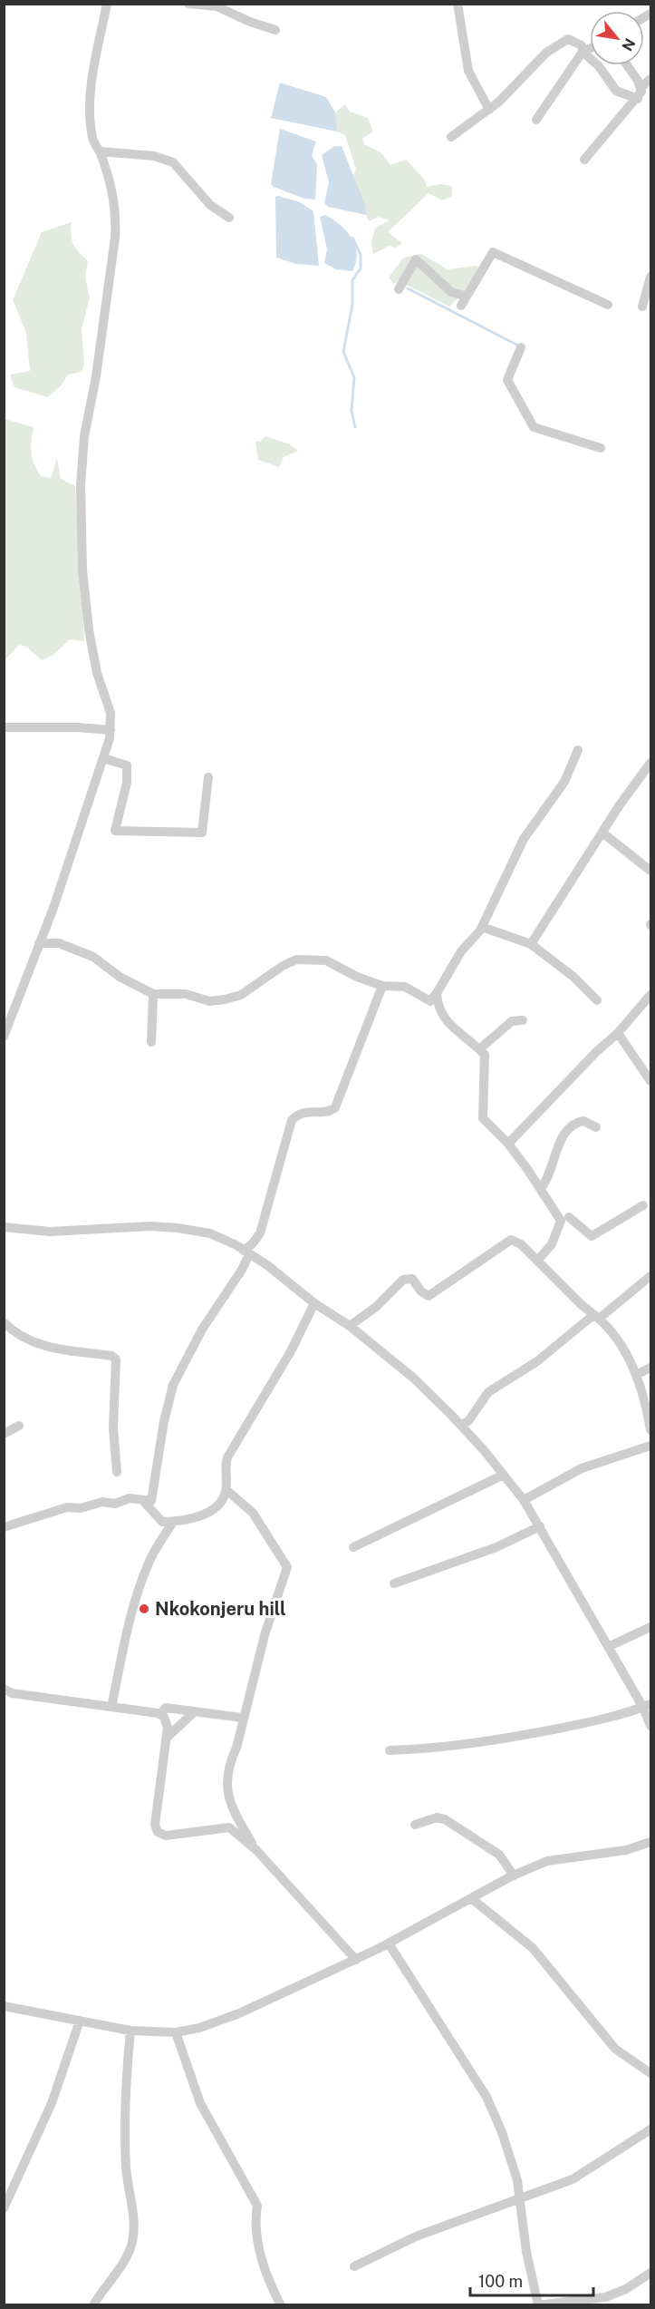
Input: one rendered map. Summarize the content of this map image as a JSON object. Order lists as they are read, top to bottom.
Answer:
{
  "places": ["Nkokonjeru hill"],
  "scale_bar": "100 m",
  "north": "bottom right"
}
